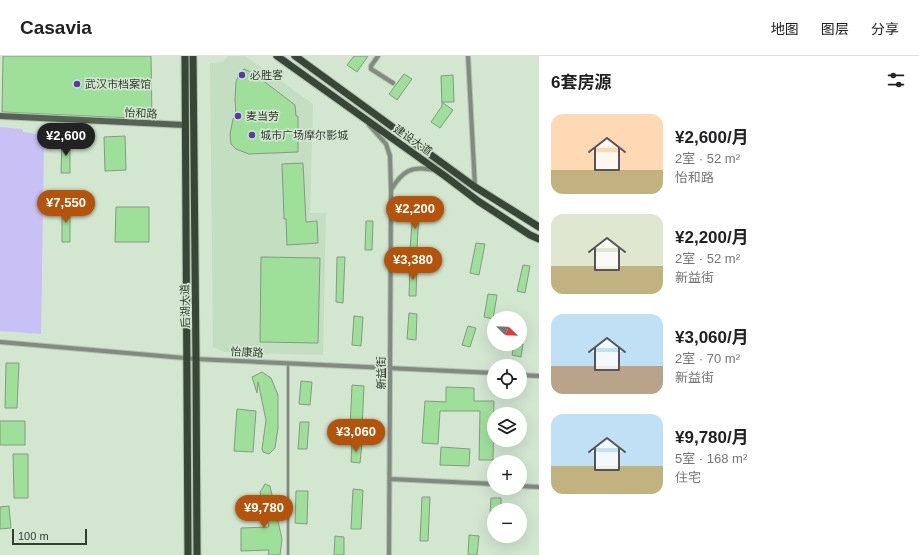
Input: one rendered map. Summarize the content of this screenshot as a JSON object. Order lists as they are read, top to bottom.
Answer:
{
  "streets": {
    "main road": ["建设大道", "后湖大道"],
    "street": ["怡和路", "怡康路", "新益街"]
  },
  "crossings": [
    ["怡和路", "后湖大道"],
    ["建设大道", "新益街"],
    ["后湖大道", "怡康路"],
    ["怡康路", "新益街"]
  ],
  "places": [
    "必胜客",
    "武汉市档案馆",
    "麦当劳",
    "城市广场摩尔影城"
  ],
  "scale_bar": "100 m",
  "north": "bottom right",
  "page": {
    "header": "Casavia",
    "nav": ["地图", "图层", "分享"],
    "heading": "6套房源",
    "list": [
      {
        "name": "¥2,600/月",
        "note": "2室 · 52 m² · 怡和路"
      },
      {
        "name": "¥2,200/月",
        "note": "2室 · 52 m² · 新益街"
      },
      {
        "name": "¥3,060/月",
        "note": "2室 · 70 m² · 新益街"
      },
      {
        "name": "¥9,780/月",
        "note": "5室 · 168 m² · 住宅"
      }
    ],
    "price": [
      "¥2,600",
      "¥7,550",
      "¥2,200",
      "¥3,380",
      "¥3,060",
      "¥9,780"
    ],
    "map_buttons": ["+", "−"],
    "scale": "100 m"
  }
}
